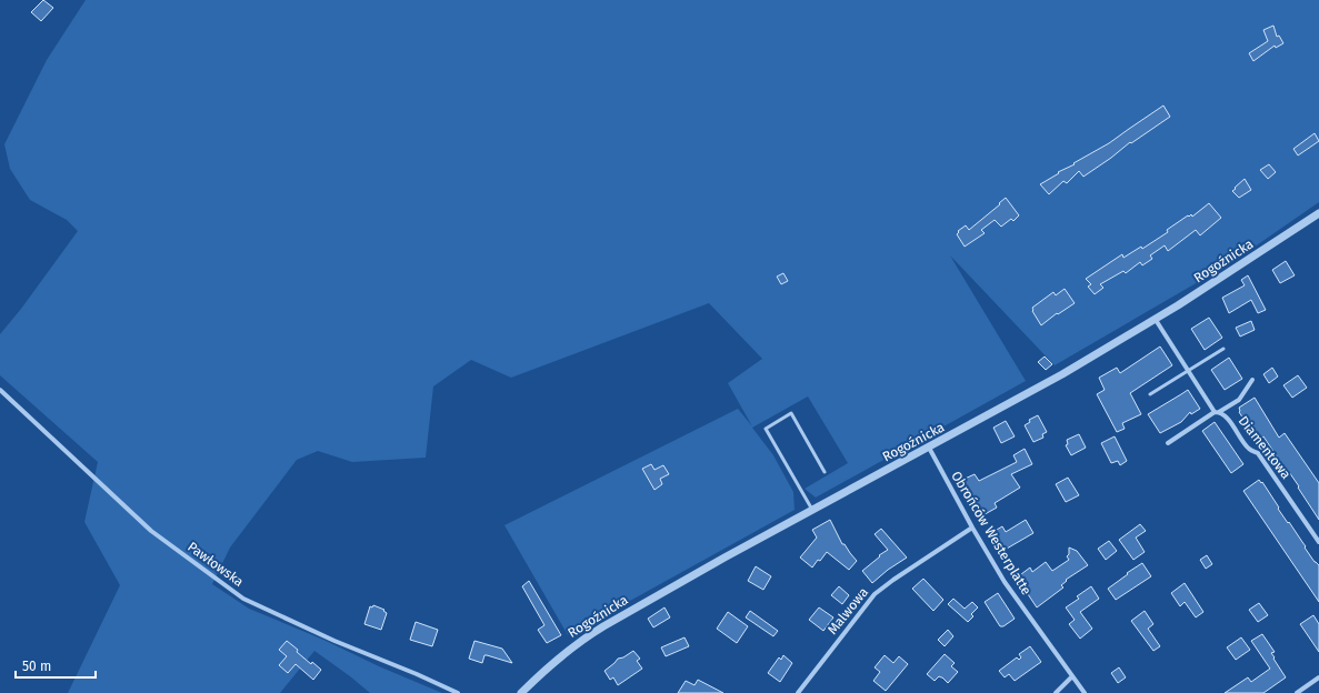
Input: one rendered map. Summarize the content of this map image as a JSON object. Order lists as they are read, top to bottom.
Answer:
{
  "streets": {
    "street": [
      "Rogoźnicka",
      "Diamentowa",
      "Obrońców Westerplatte",
      "Pawłowska",
      "Malwowa"
    ]
  },
  "crossings": [
    ["Rogoźnicka", "Diamentowa"],
    ["Rogoźnicka", "Obrońców Westerplatte"],
    ["Obrońców Westerplatte", "Malwowa"]
  ],
  "scale_bar": "50 m"
}
